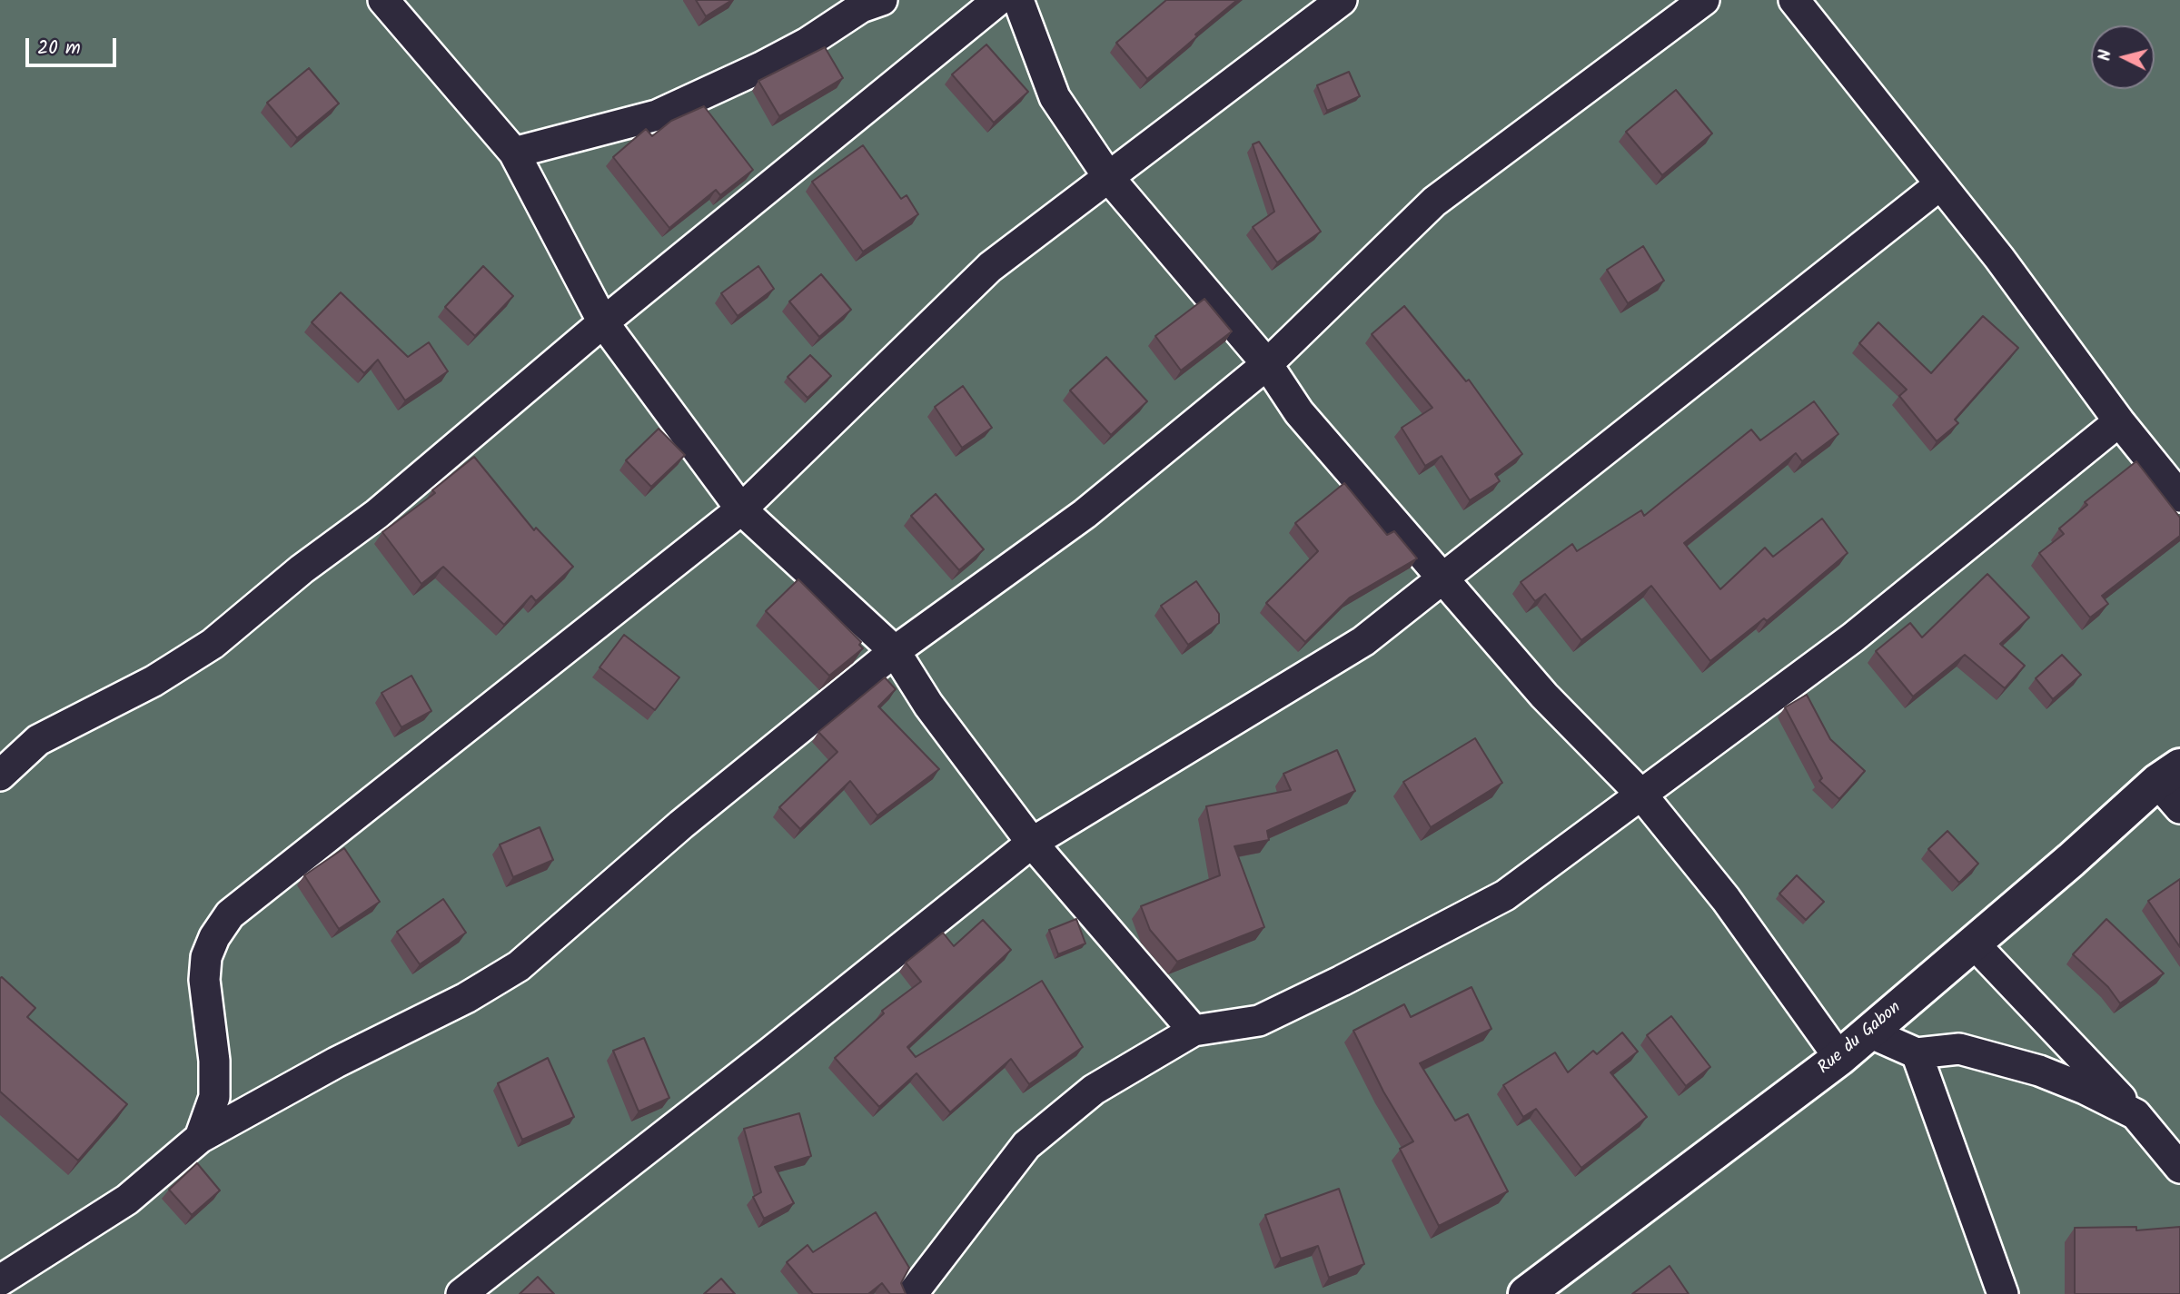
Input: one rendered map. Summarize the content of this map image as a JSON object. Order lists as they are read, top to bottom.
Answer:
{
  "streets": {
    "highway": ["Rue du Gabon"]
  },
  "scale_bar": "20 m",
  "north": "left"
}
